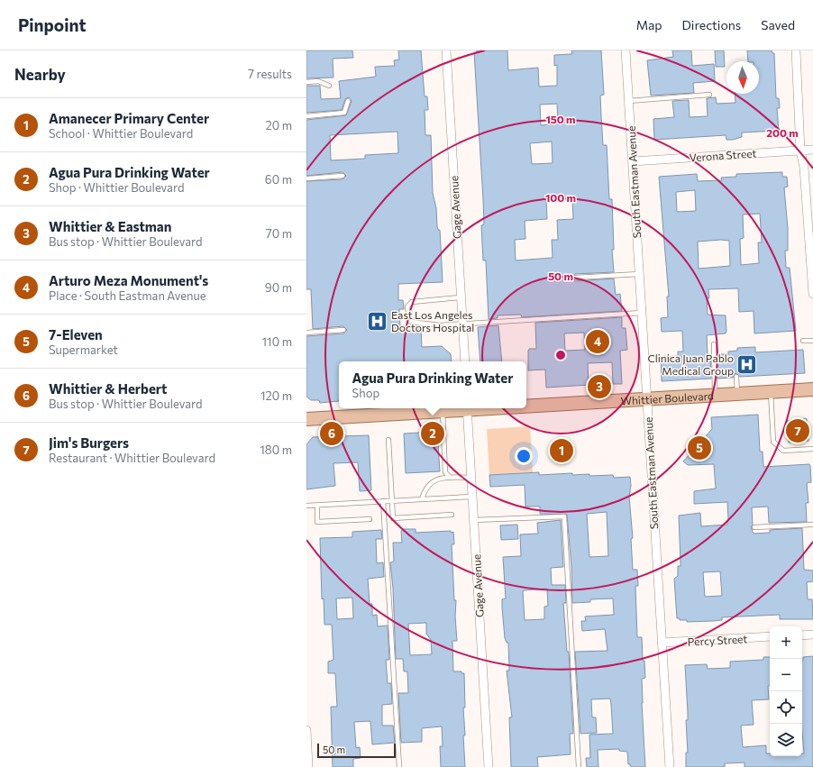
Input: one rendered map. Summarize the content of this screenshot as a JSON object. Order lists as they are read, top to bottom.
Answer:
{
  "streets": {
    "main road": ["Whittier Boulevard"],
    "street": [
      "Verona Street",
      "South Eastman Avenue",
      "Gage Avenue",
      "Percy Street"
    ]
  },
  "crossings": [
    ["Verona Street", "South Eastman Avenue"],
    ["South Eastman Avenue", "Whittier Boulevard"],
    ["South Eastman Avenue", "Percy Street"]
  ],
  "places": {
    "hospital": ["East Los Angeles Doctors Hospital", "Clinica Juan Pablo Medical Group"]
  },
  "scale_bar": "50 m",
  "north": "bottom",
  "page": {
    "header": "Pinpoint",
    "nav": ["Map", "Directions", "Saved"],
    "heading": ["Nearby", "7 results"],
    "list": [
      {
        "mark": "1",
        "name": "Amanecer Primary Center",
        "note": "School · Whittier Boulevard",
        "value": "20 m"
      },
      {
        "mark": "2",
        "name": "Agua Pura Drinking Water",
        "note": "Shop · Whittier Boulevard",
        "value": "60 m"
      },
      {
        "mark": "3",
        "name": "Whittier & Eastman",
        "note": "Bus stop · Whittier Boulevard",
        "value": "70 m"
      },
      {
        "mark": "4",
        "name": "Arturo Meza Monument's",
        "note": "Place · South Eastman Avenue",
        "value": "90 m"
      },
      {
        "mark": "5",
        "name": "7-Eleven",
        "note": "Supermarket",
        "value": "110 m"
      },
      {
        "mark": "6",
        "name": "Whittier & Herbert",
        "note": "Bus stop · Whittier Boulevard",
        "value": "120 m"
      },
      {
        "mark": "7",
        "name": "Jim's Burgers",
        "note": "Restaurant · Whittier Boulevard",
        "value": "180 m"
      }
    ],
    "pins": [
      "4",
      "3",
      "7",
      "2",
      "6",
      "5",
      "1"
    ],
    "popup": ["Agua Pura Drinking Water", "Shop"],
    "map_buttons": ["+", "−"],
    "scale": "50 m"
  },
  "rings": [
    "150 m",
    "200 m",
    "100 m",
    "50 m"
  ]
}
